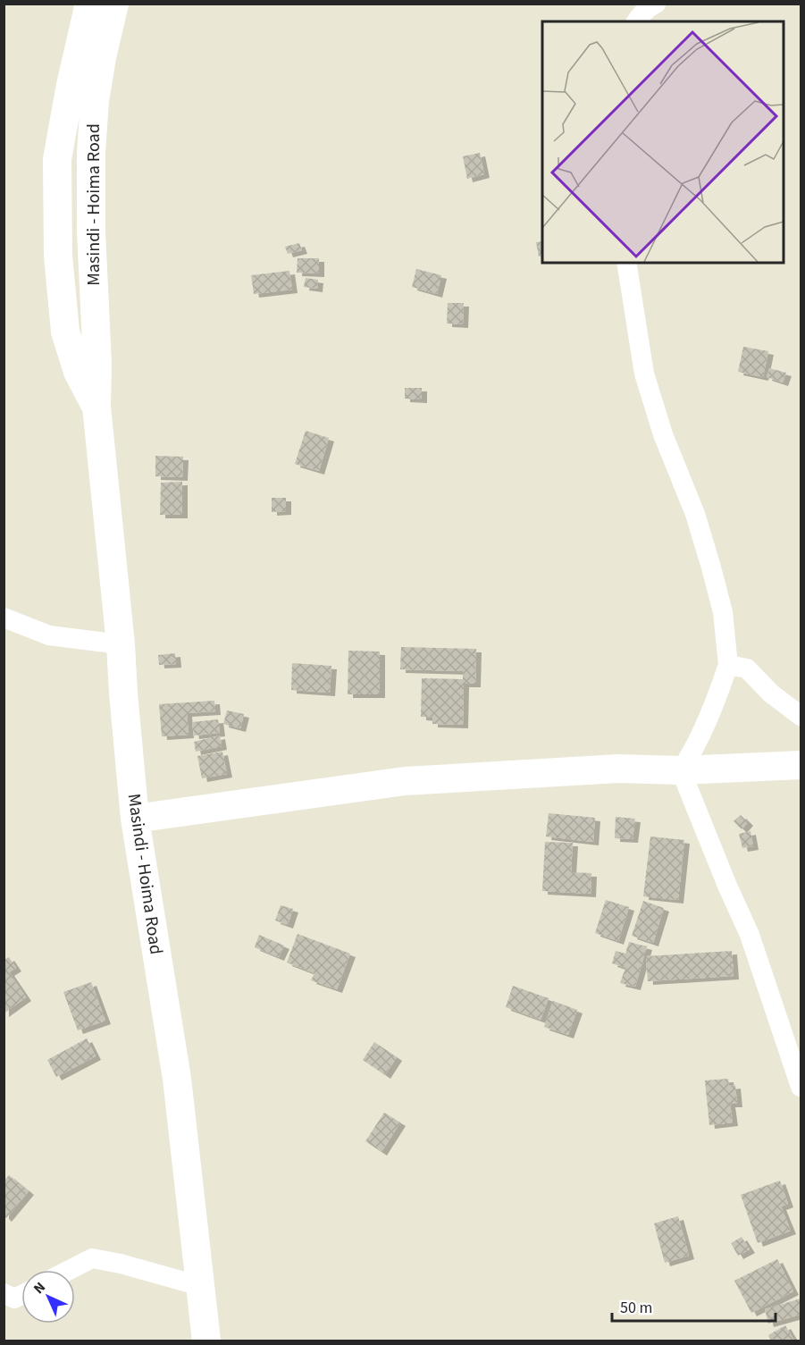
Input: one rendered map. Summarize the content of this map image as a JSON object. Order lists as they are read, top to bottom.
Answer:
{
  "streets": {
    "main road": ["Masindi - Hoima Road"]
  },
  "scale_bar": "50 m",
  "north": "top left"
}
